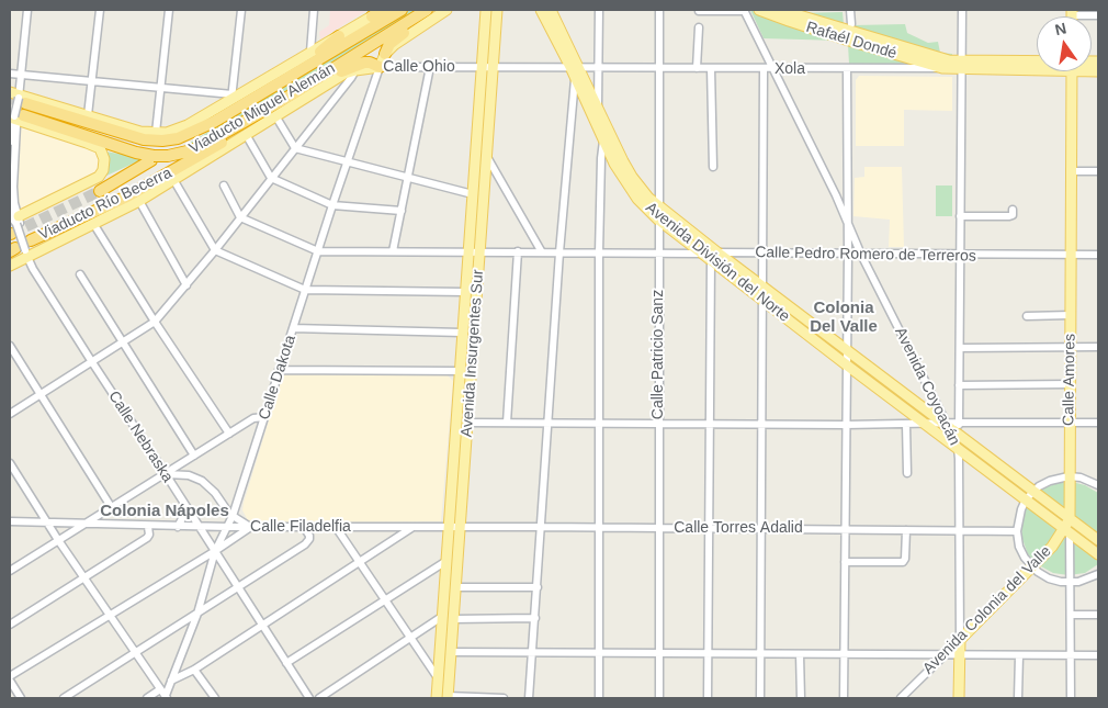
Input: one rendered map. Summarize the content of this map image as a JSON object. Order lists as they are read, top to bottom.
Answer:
{
  "streets": {
    "highway": ["Viaducto Miguel Alemán", "Viaducto Río Becerra"],
    "main road": [
      "Rafaél Dondé",
      "Calle Ohio",
      "Xola",
      "Avenida División del Norte",
      "Avenida Insurgentes Sur",
      "Calle Dakota",
      "Calle Amores",
      "Avenida Coyoacán",
      "Avenida Colonia del Valle"
    ],
    "street": [
      "Calle Pedro Romero de Terreros",
      "Calle Patricio Sanz",
      "Calle Nebraska",
      "Calle Filadelfia",
      "Calle Torres Adalid"
    ]
  },
  "crossings": [
    ["Rafaél Dondé", "Xola"],
    ["Rafaél Dondé", "Avenida Coyoacán"],
    ["Calle Ohio", "Xola"],
    ["Calle Ohio", "Viaducto Miguel Alemán"],
    ["Calle Ohio", "Avenida Insurgentes Sur"],
    ["Calle Ohio", "Calle Dakota"],
    ["Xola", "Avenida División del Norte"],
    ["Xola", "Avenida Insurgentes Sur"],
    ["Xola", "Calle Patricio Sanz"],
    ["Xola", "Avenida Coyoacán"],
    ["Viaducto Miguel Alemán", "Viaducto Río Becerra"],
    ["Viaducto Miguel Alemán", "Calle Nebraska"],
    ["Viaducto Río Becerra", "Calle Nebraska"],
    ["Calle Pedro Romero de Terreros", "Avenida División del Norte"],
    ["Calle Pedro Romero de Terreros", "Calle Amores"],
    ["Calle Pedro Romero de Terreros", "Avenida Coyoacán"],
    ["Avenida División del Norte", "Calle Patricio Sanz"],
    ["Avenida División del Norte", "Calle Amores"],
    ["Avenida División del Norte", "Avenida Coyoacán"],
    ["Avenida División del Norte", "Avenida Colonia del Valle"],
    ["Avenida Insurgentes Sur", "Calle Filadelfia"],
    ["Avenida Insurgentes Sur", "Calle Torres Adalid"],
    ["Calle Patricio Sanz", "Calle Torres Adalid"],
    ["Calle Dakota", "Calle Nebraska"],
    ["Calle Dakota", "Calle Filadelfia"],
    ["Calle Amores", "Avenida Colonia del Valle"],
    ["Avenida Coyoacán", "Calle Torres Adalid"],
    ["Avenida Coyoacán", "Avenida Colonia del Valle"],
    ["Calle Nebraska", "Calle Filadelfia"],
    ["Calle Filadelfia", "Calle Torres Adalid"]
  ],
  "districts": ["Colonia Del Valle", "Colonia Nápoles"],
  "north": "top"
}
